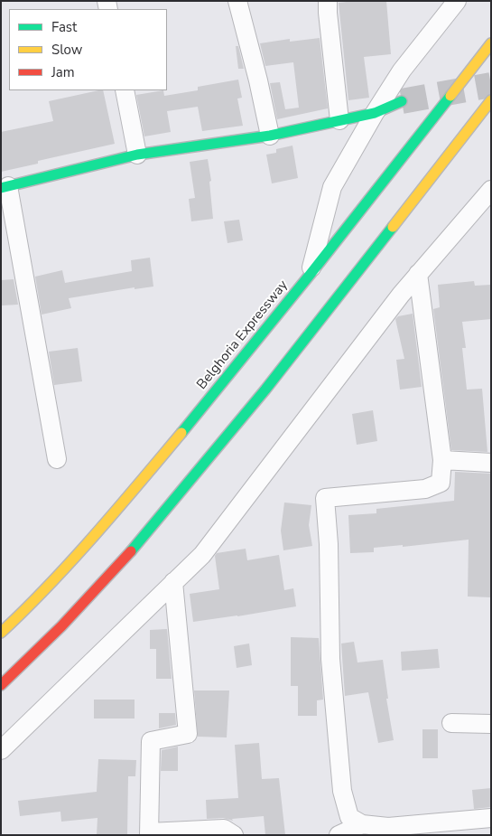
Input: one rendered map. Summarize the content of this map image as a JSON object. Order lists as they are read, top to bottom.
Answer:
{
  "streets": {
    "main road": ["Belghoria Expressway"]
  },
  "legend": ["Fast", "Slow", "Jam"]
}
